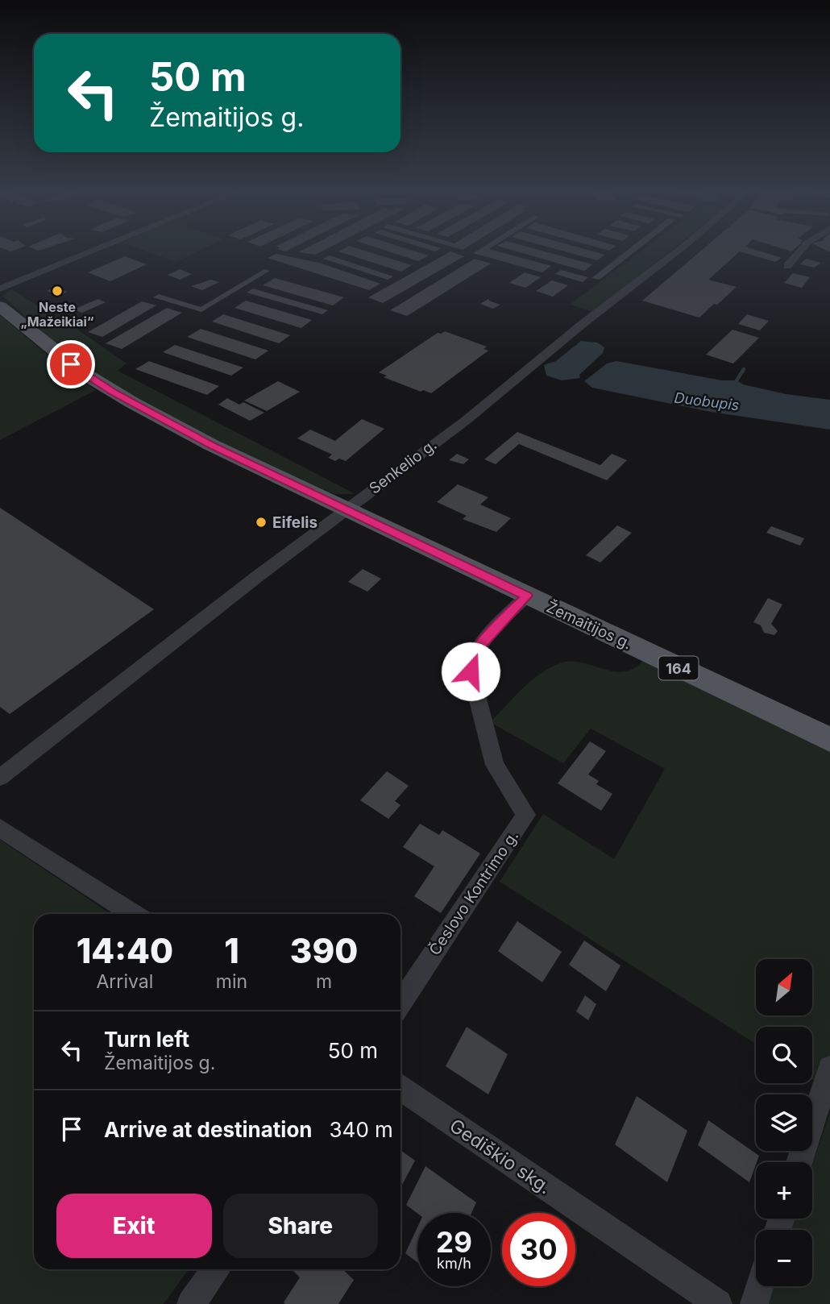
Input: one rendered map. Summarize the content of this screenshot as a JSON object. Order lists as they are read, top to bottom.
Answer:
{
  "streets": {
    "main road": ["Žemaitijos g.", "164"],
    "street": ["Senkelio g.", "Česlovo Kontrimo g.", "Gediškio skg."]
  },
  "crossings": [
    ["Senkelio g.", "Žemaitijos g."],
    ["Žemaitijos g.", "Česlovo Kontrimo g."]
  ],
  "water": ["Duobupis"],
  "places": ["Neste „Mažeikiai“", "Eifelis"],
  "north": "top right",
  "page": {
    "turn": ["50 m", "Žemaitijos g."],
    "eta": [
      "14:40",
      "Arrival",
      "1",
      "min",
      "390",
      "m"
    ],
    "map_buttons": ["+", "−"],
    "list": [
      {
        "name": "Turn left",
        "note": "Žemaitijos g.",
        "value": "50 m"
      },
      {
        "name": "Arrive at destination",
        "value": "340 m"
      }
    ],
    "buttons": ["Exit", "Share"],
    "speed": "29 km/h",
    "limit": "30"
  }
}
